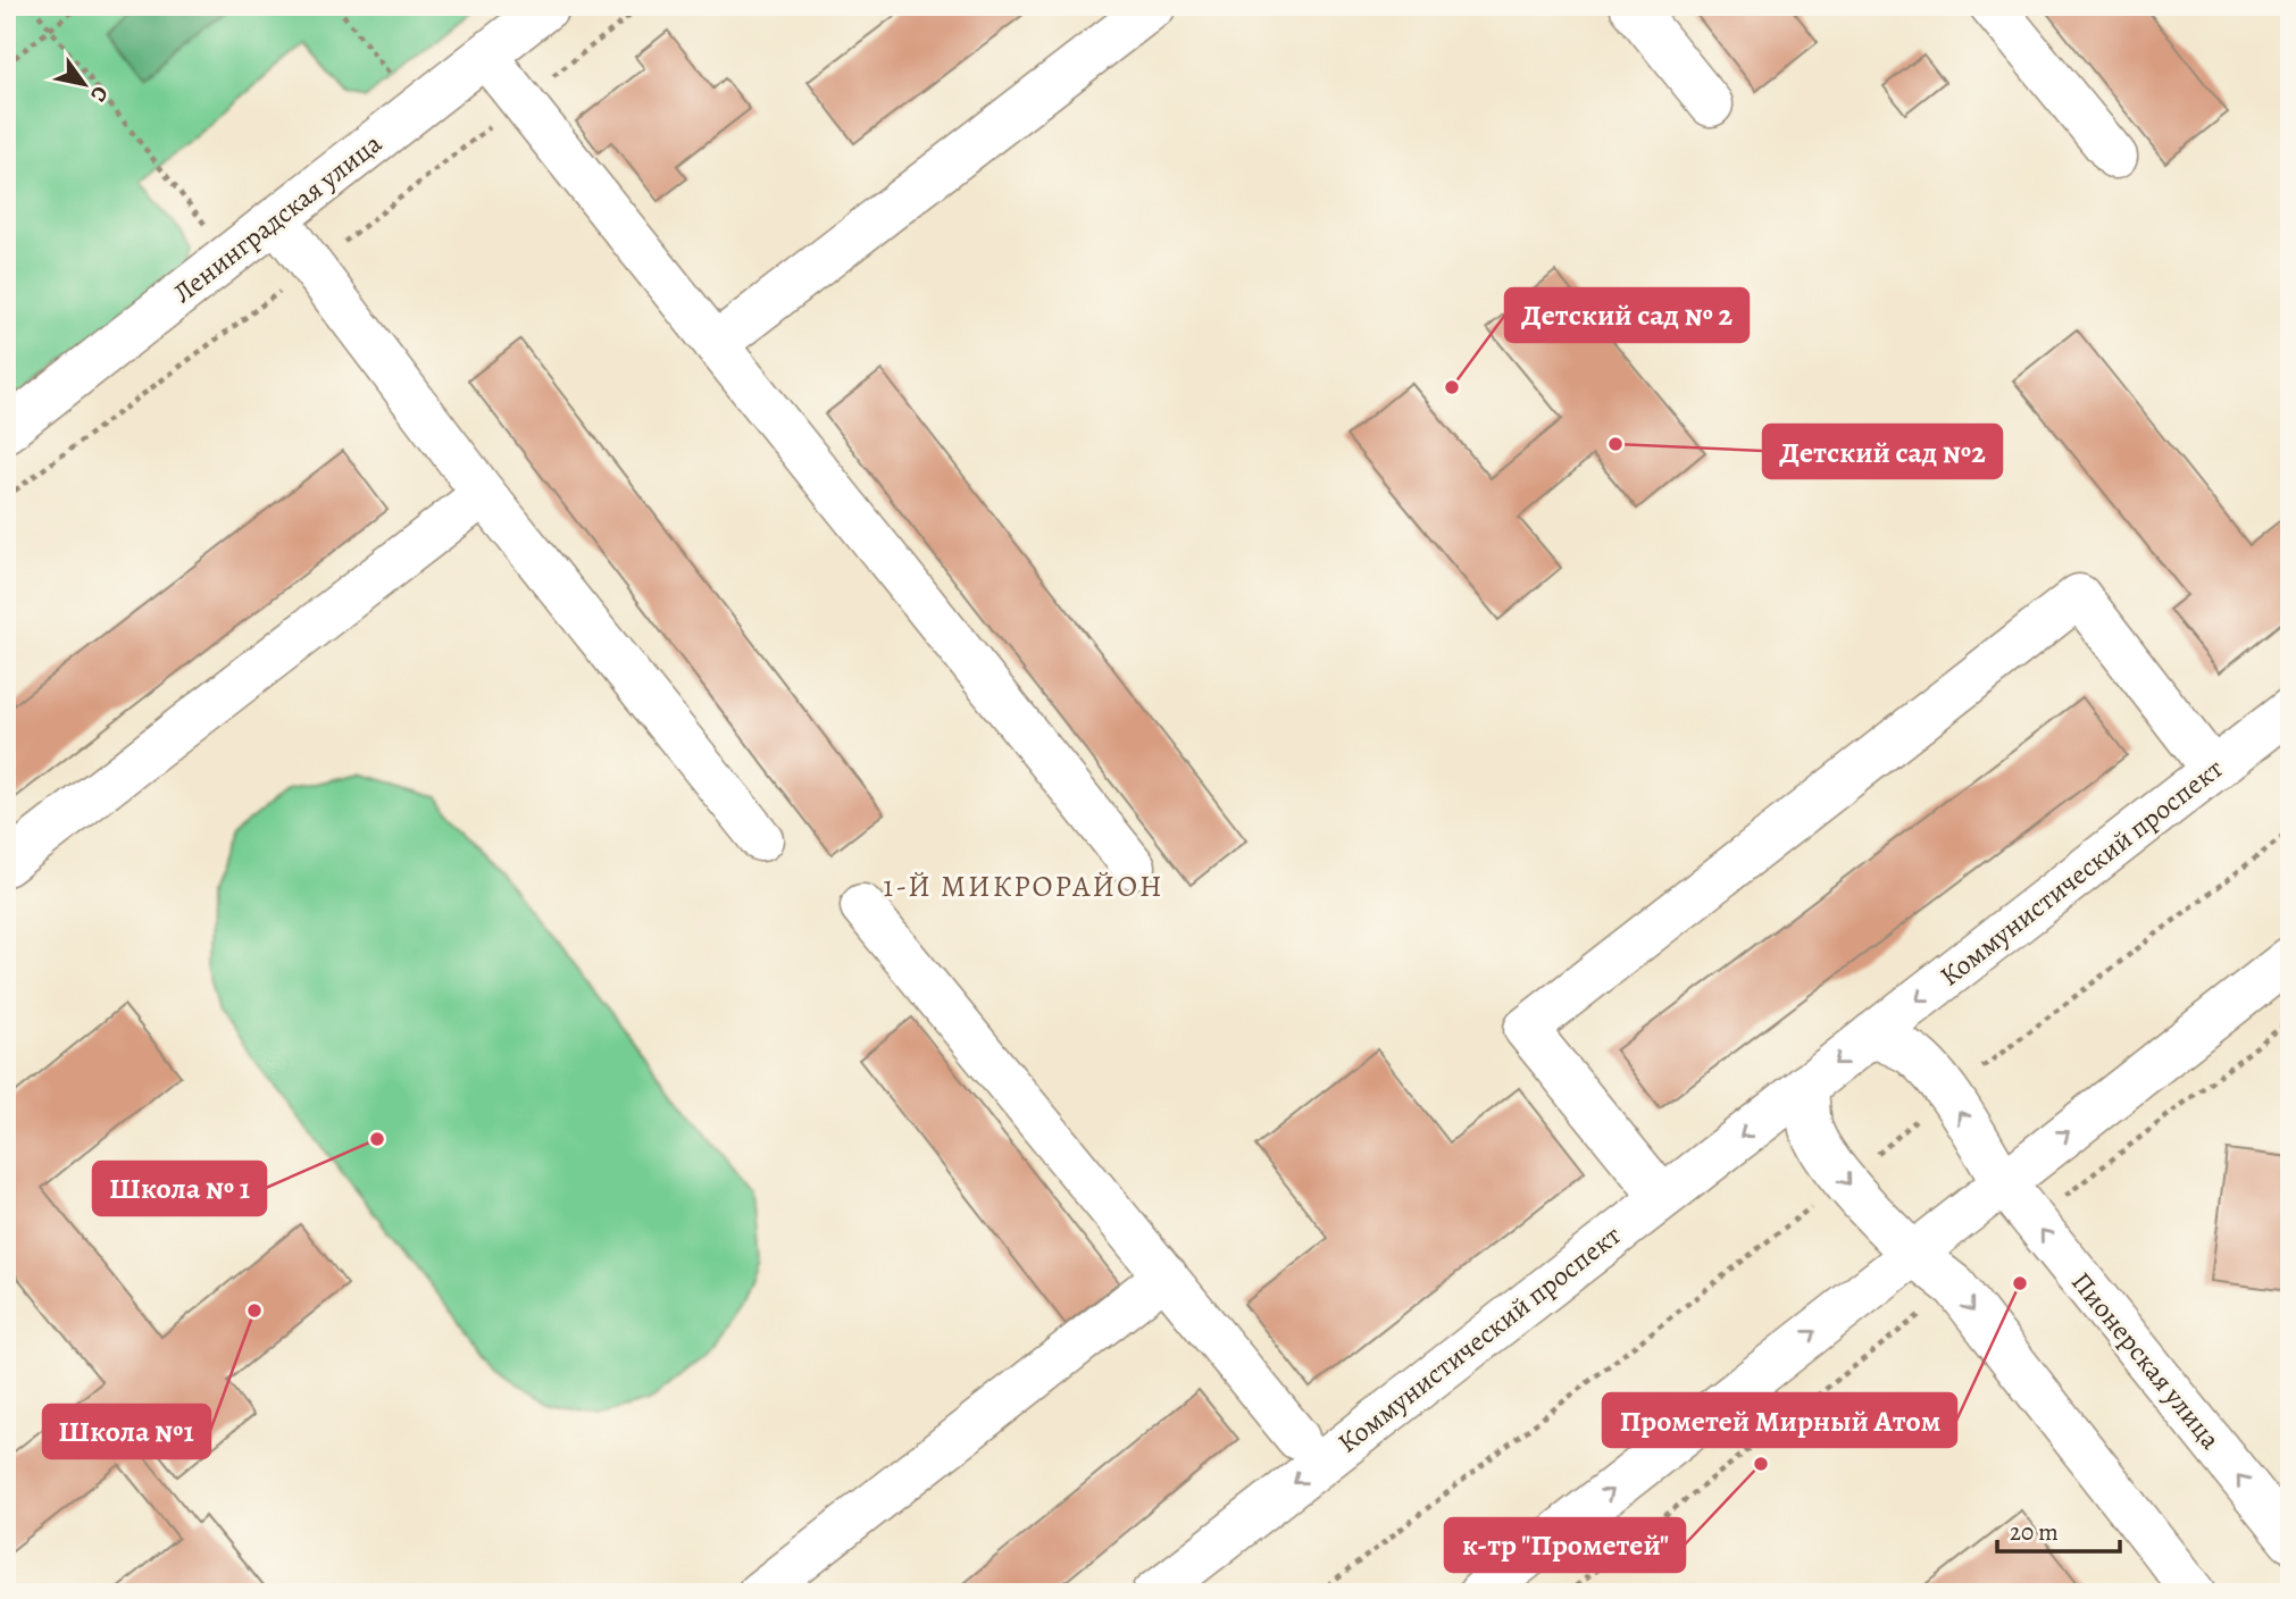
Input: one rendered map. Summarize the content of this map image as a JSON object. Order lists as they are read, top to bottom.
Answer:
{
  "streets": {
    "main road": ["Ленинградская улица", "Коммунистический проспект", "Пионерская улица"]
  },
  "districts": ["1-Й МИКРОРАЙОН"],
  "places": [
    "Детский сад № 2",
    "Детский сад №2",
    "Школа № 1",
    "Прометей Мирный Атом",
    "Школа №1",
    "к-тр \"Прометей\""
  ],
  "scale_bar": "20 m",
  "north": "bottom right"
}
